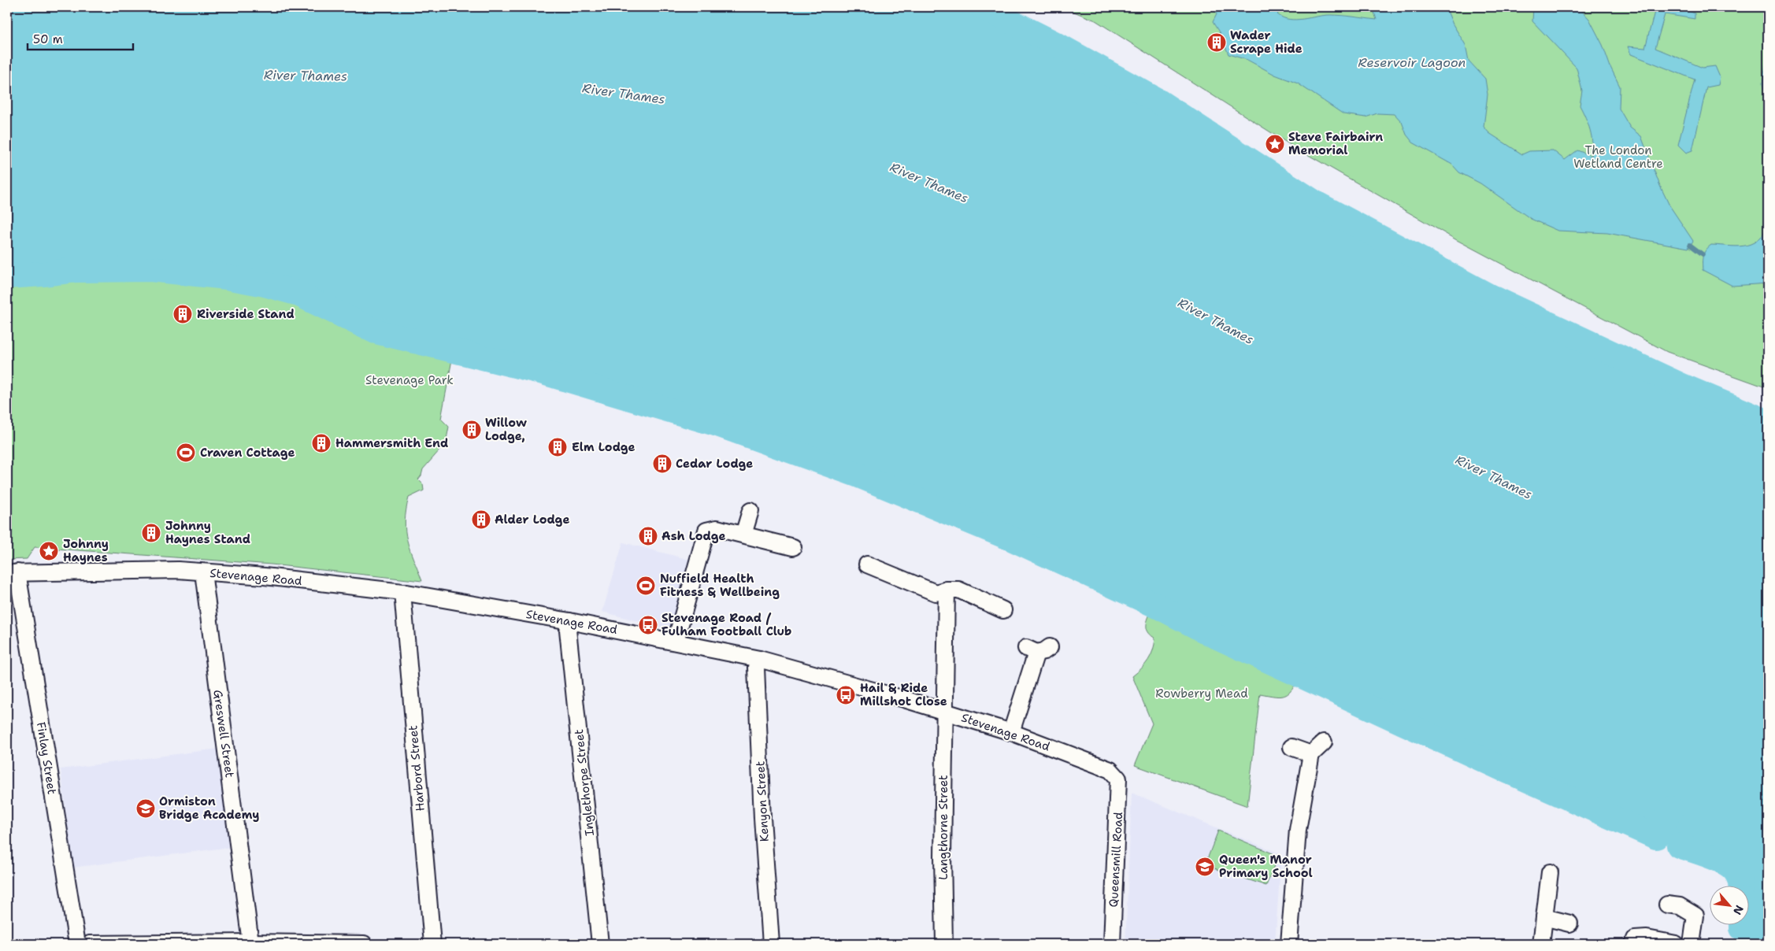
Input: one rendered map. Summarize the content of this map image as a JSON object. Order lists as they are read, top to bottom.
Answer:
{
  "streets": {
    "street": [
      "Stevenage Road",
      "Greswell Street",
      "Finlay Street",
      "Harbord Street",
      "Inglethorpe Street",
      "Kenyon Street",
      "Langthorne Street",
      "Queensmill Road"
    ]
  },
  "crossings": [
    ["Stevenage Road", "Greswell Street"],
    ["Stevenage Road", "Finlay Street"],
    ["Stevenage Road", "Harbord Street"],
    ["Stevenage Road", "Inglethorpe Street"],
    ["Stevenage Road", "Kenyon Street"],
    ["Stevenage Road", "Langthorne Street"],
    ["Stevenage Road", "Queensmill Road"]
  ],
  "water": ["Reservoir Lagoon", "River Thames"],
  "parks": ["The London Wetland Centre", "Stevenage Park", "Rowberry Mead"],
  "places": {
    "building": [
      "Wader Scrape Hide",
      "Riverside Stand",
      "Willow Lodge,",
      "Hammersmith End",
      "Elm Lodge",
      "Cedar Lodge",
      "Alder Lodge",
      "Johnny Haynes Stand",
      "Ash Lodge"
    ],
    "place": ["Steve Fairbairn Memorial", "Johnny Haynes"],
    "sports": ["Craven Cottage", "Nuffield Health Fitness & Wellbeing"],
    "bus stop": ["Stevenage Road / Fulham Football Club", "Hail & Ride Millshot Close"],
    "school or university": ["Ormiston Bridge Academy", "Queen's Manor Primary School"]
  },
  "scale_bar": "50 m",
  "north": "bottom right"
}
